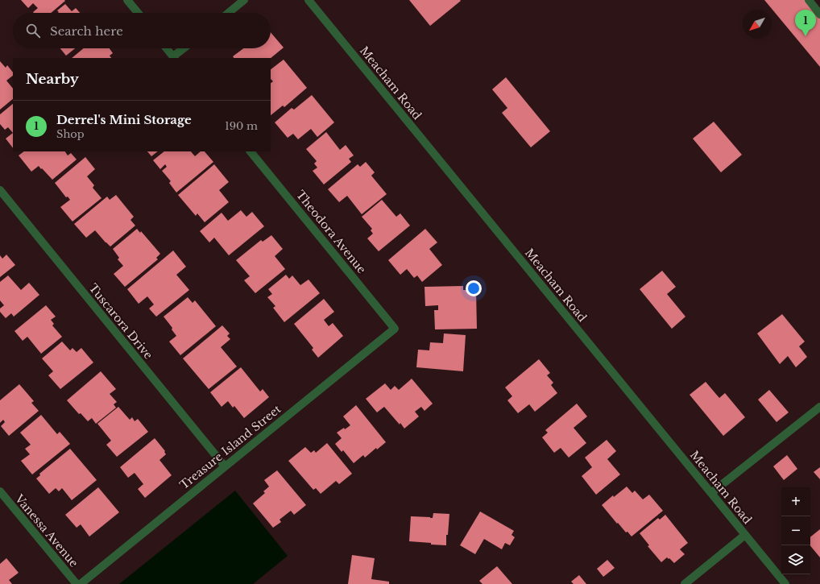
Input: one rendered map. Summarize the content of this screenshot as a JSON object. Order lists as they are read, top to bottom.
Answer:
{
  "streets": {
    "street": [
      "Meacham Road",
      "Theodora Avenue",
      "Tuscarora Drive",
      "Treasure Island Street",
      "Vanessa Avenue"
    ]
  },
  "crossings": [
    ["Theodora Avenue", "Treasure Island Street"],
    ["Tuscarora Drive", "Treasure Island Street"]
  ],
  "north": "bottom left",
  "page": {
    "pins": "1",
    "search": "Search here",
    "heading": "Nearby",
    "list": [
      {
        "mark": "1",
        "name": "Derrel's Mini Storage",
        "note": "Shop",
        "value": "190 m"
      }
    ],
    "map_buttons": ["+", "−"]
  }
}
